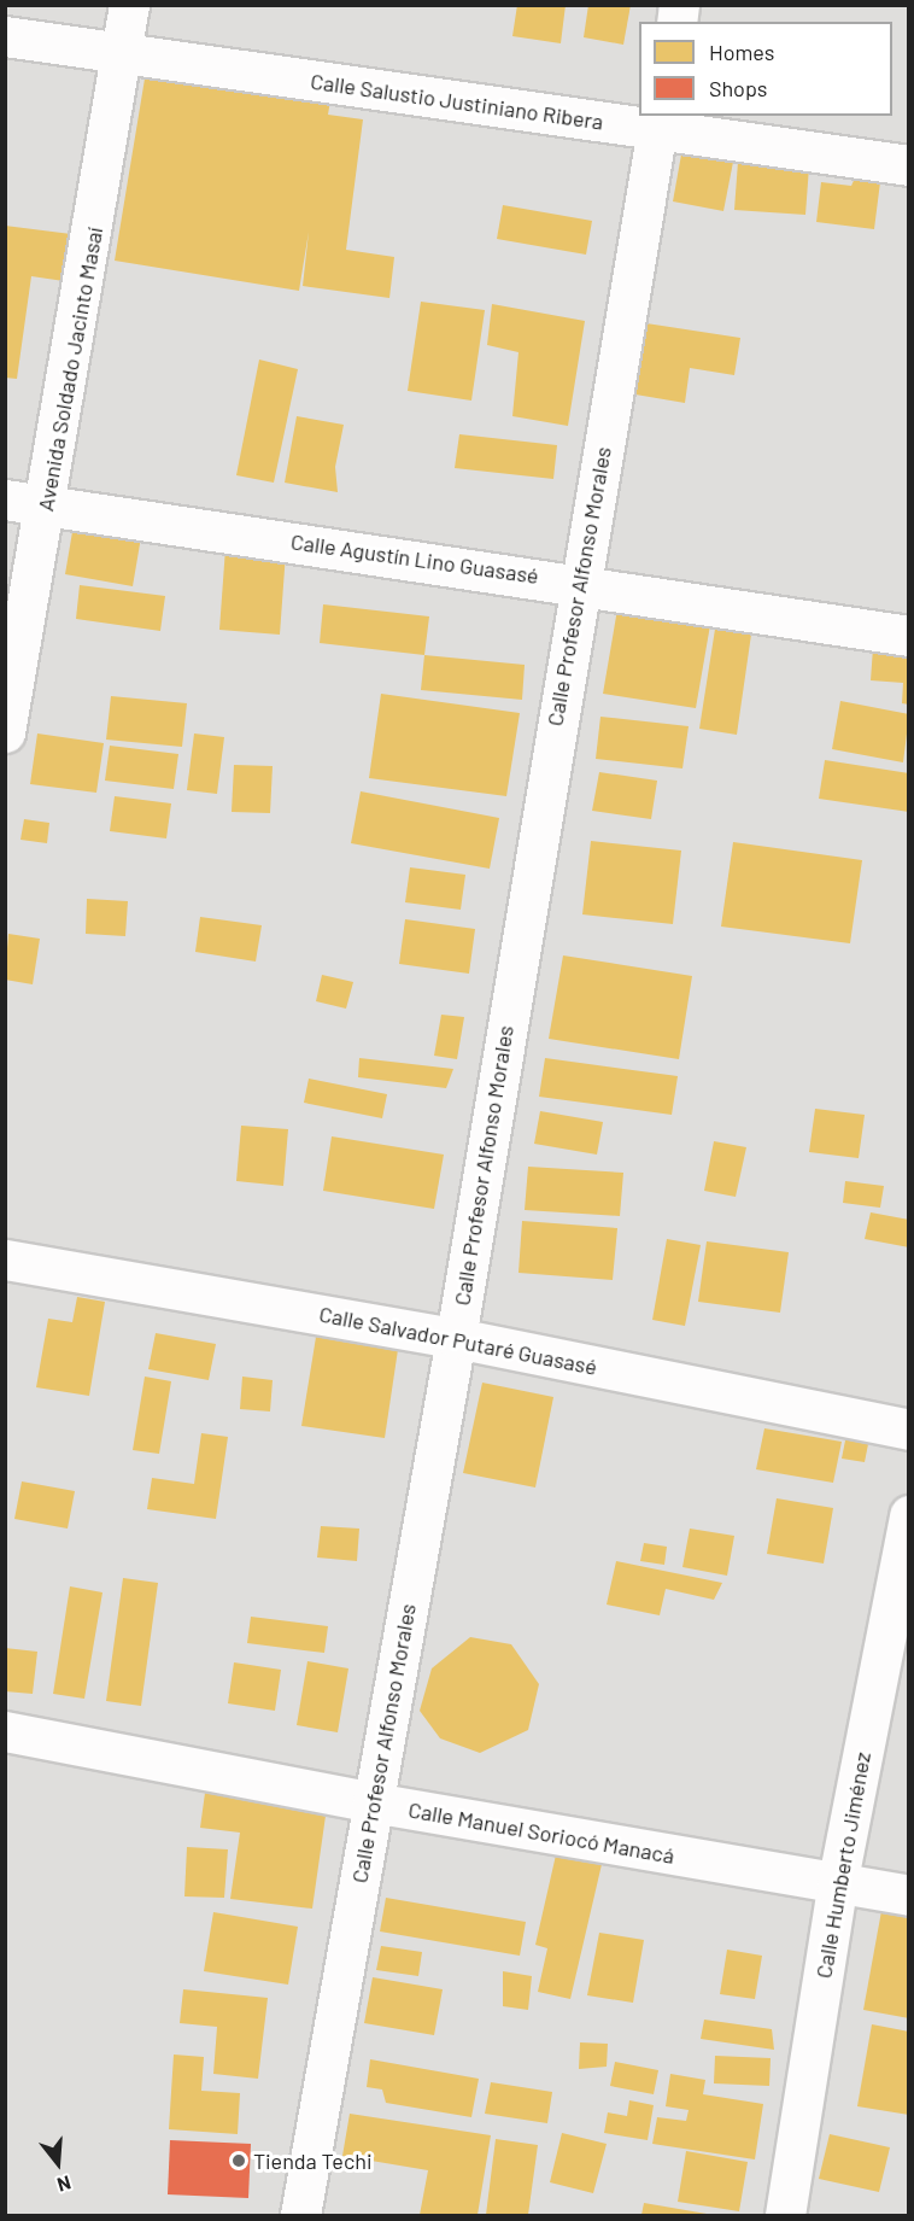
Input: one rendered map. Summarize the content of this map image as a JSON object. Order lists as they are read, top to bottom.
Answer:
{
  "streets": {
    "street": [
      "Calle Salustio Justiniano Ribera",
      "Avenida Soldado Jacinto Masaí",
      "Calle Agustín Lino Guasasé",
      "Calle Profesor Alfonso Morales",
      "Calle Salvador Putaré Guasasé",
      "Calle Manuel Soriocó Manacá",
      "Calle Humberto Jiménez"
    ]
  },
  "crossings": [
    ["Calle Salustio Justiniano Ribera", "Avenida Soldado Jacinto Masaí"],
    ["Calle Salustio Justiniano Ribera", "Calle Profesor Alfonso Morales"],
    ["Avenida Soldado Jacinto Masaí", "Calle Agustín Lino Guasasé"],
    ["Calle Agustín Lino Guasasé", "Calle Profesor Alfonso Morales"],
    ["Calle Profesor Alfonso Morales", "Calle Salvador Putaré Guasasé"],
    ["Calle Profesor Alfonso Morales", "Calle Manuel Soriocó Manacá"],
    ["Calle Manuel Soriocó Manacá", "Calle Humberto Jiménez"]
  ],
  "places": ["Tienda Techi"],
  "legend": ["Homes", "Shops"],
  "north": "bottom"
}
